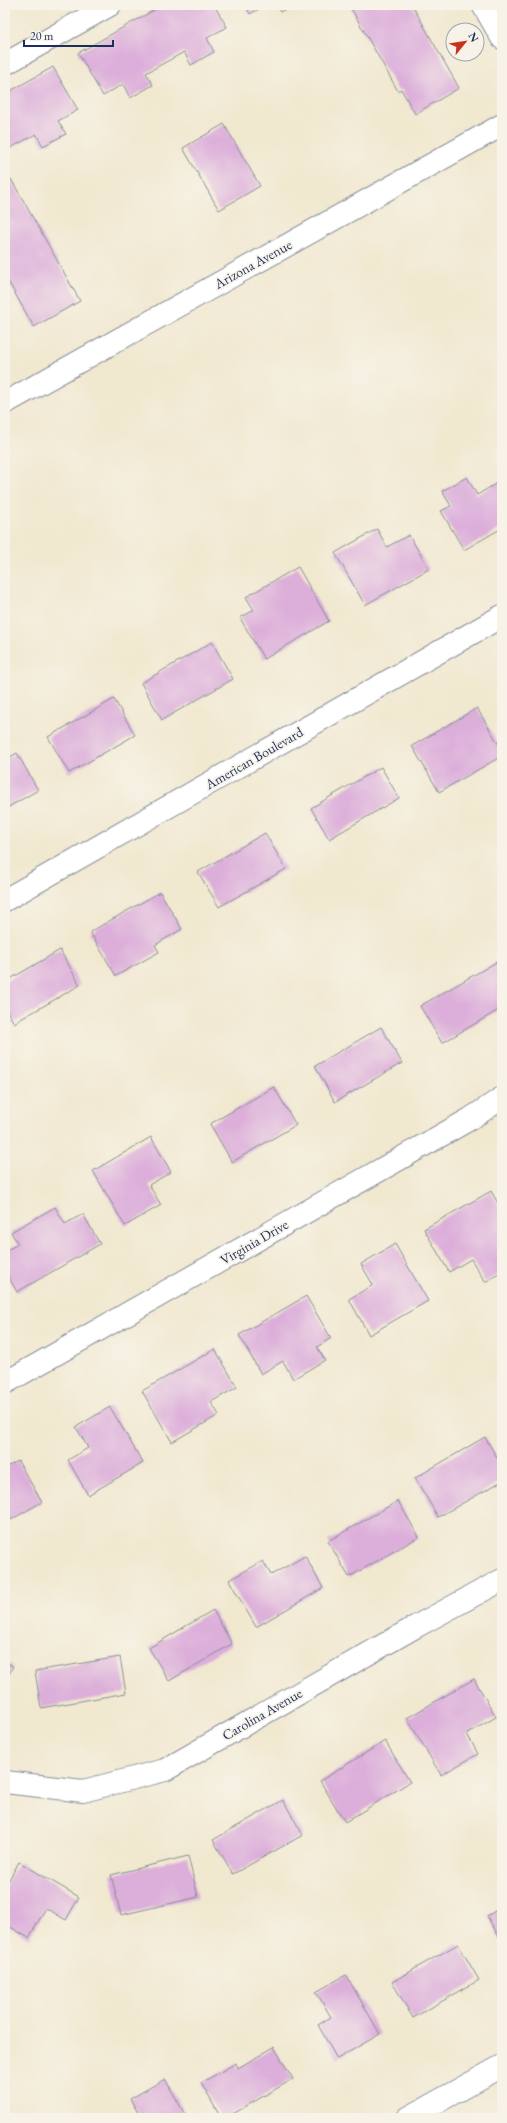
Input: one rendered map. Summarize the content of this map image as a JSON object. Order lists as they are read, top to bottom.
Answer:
{
  "streets": {
    "street": [
      "Arizona Avenue",
      "American Boulevard",
      "Virginia Drive",
      "Carolina Avenue"
    ]
  },
  "scale_bar": "20 m",
  "north": "top right"
}
